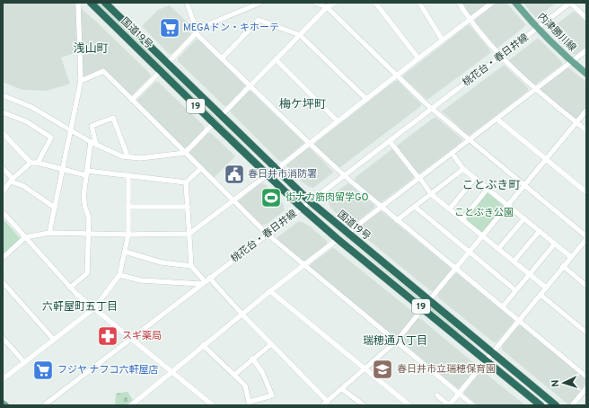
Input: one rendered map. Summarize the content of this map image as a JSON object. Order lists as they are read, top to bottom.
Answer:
{
  "streets": {
    "highway": ["国道19号", "19"],
    "main road": ["内津勝川線"],
    "street": ["桃花台・春日井線"]
  },
  "crossings": [
    ["内津勝川線", "桃花台・春日井線"],
    ["国道19号", "桃花台・春日井線"]
  ],
  "districts": [
    "浅山町",
    "梅ケ坪町",
    "ことぶき町",
    "六軒屋町五丁目",
    "瑞穂通八丁目"
  ],
  "parks": ["ことぶき公園"],
  "places": {
    "supermarket": ["MEGAドン・キホーテ", "フジヤ ナフコ六軒屋店"],
    "public building": ["春日井市消防署"],
    "sports": ["街ナカ筋肉留学GO"],
    "pharmacy": ["スギ薬局"],
    "school or university": ["春日井市立瑞穂保育園"]
  },
  "north": "left"
}
